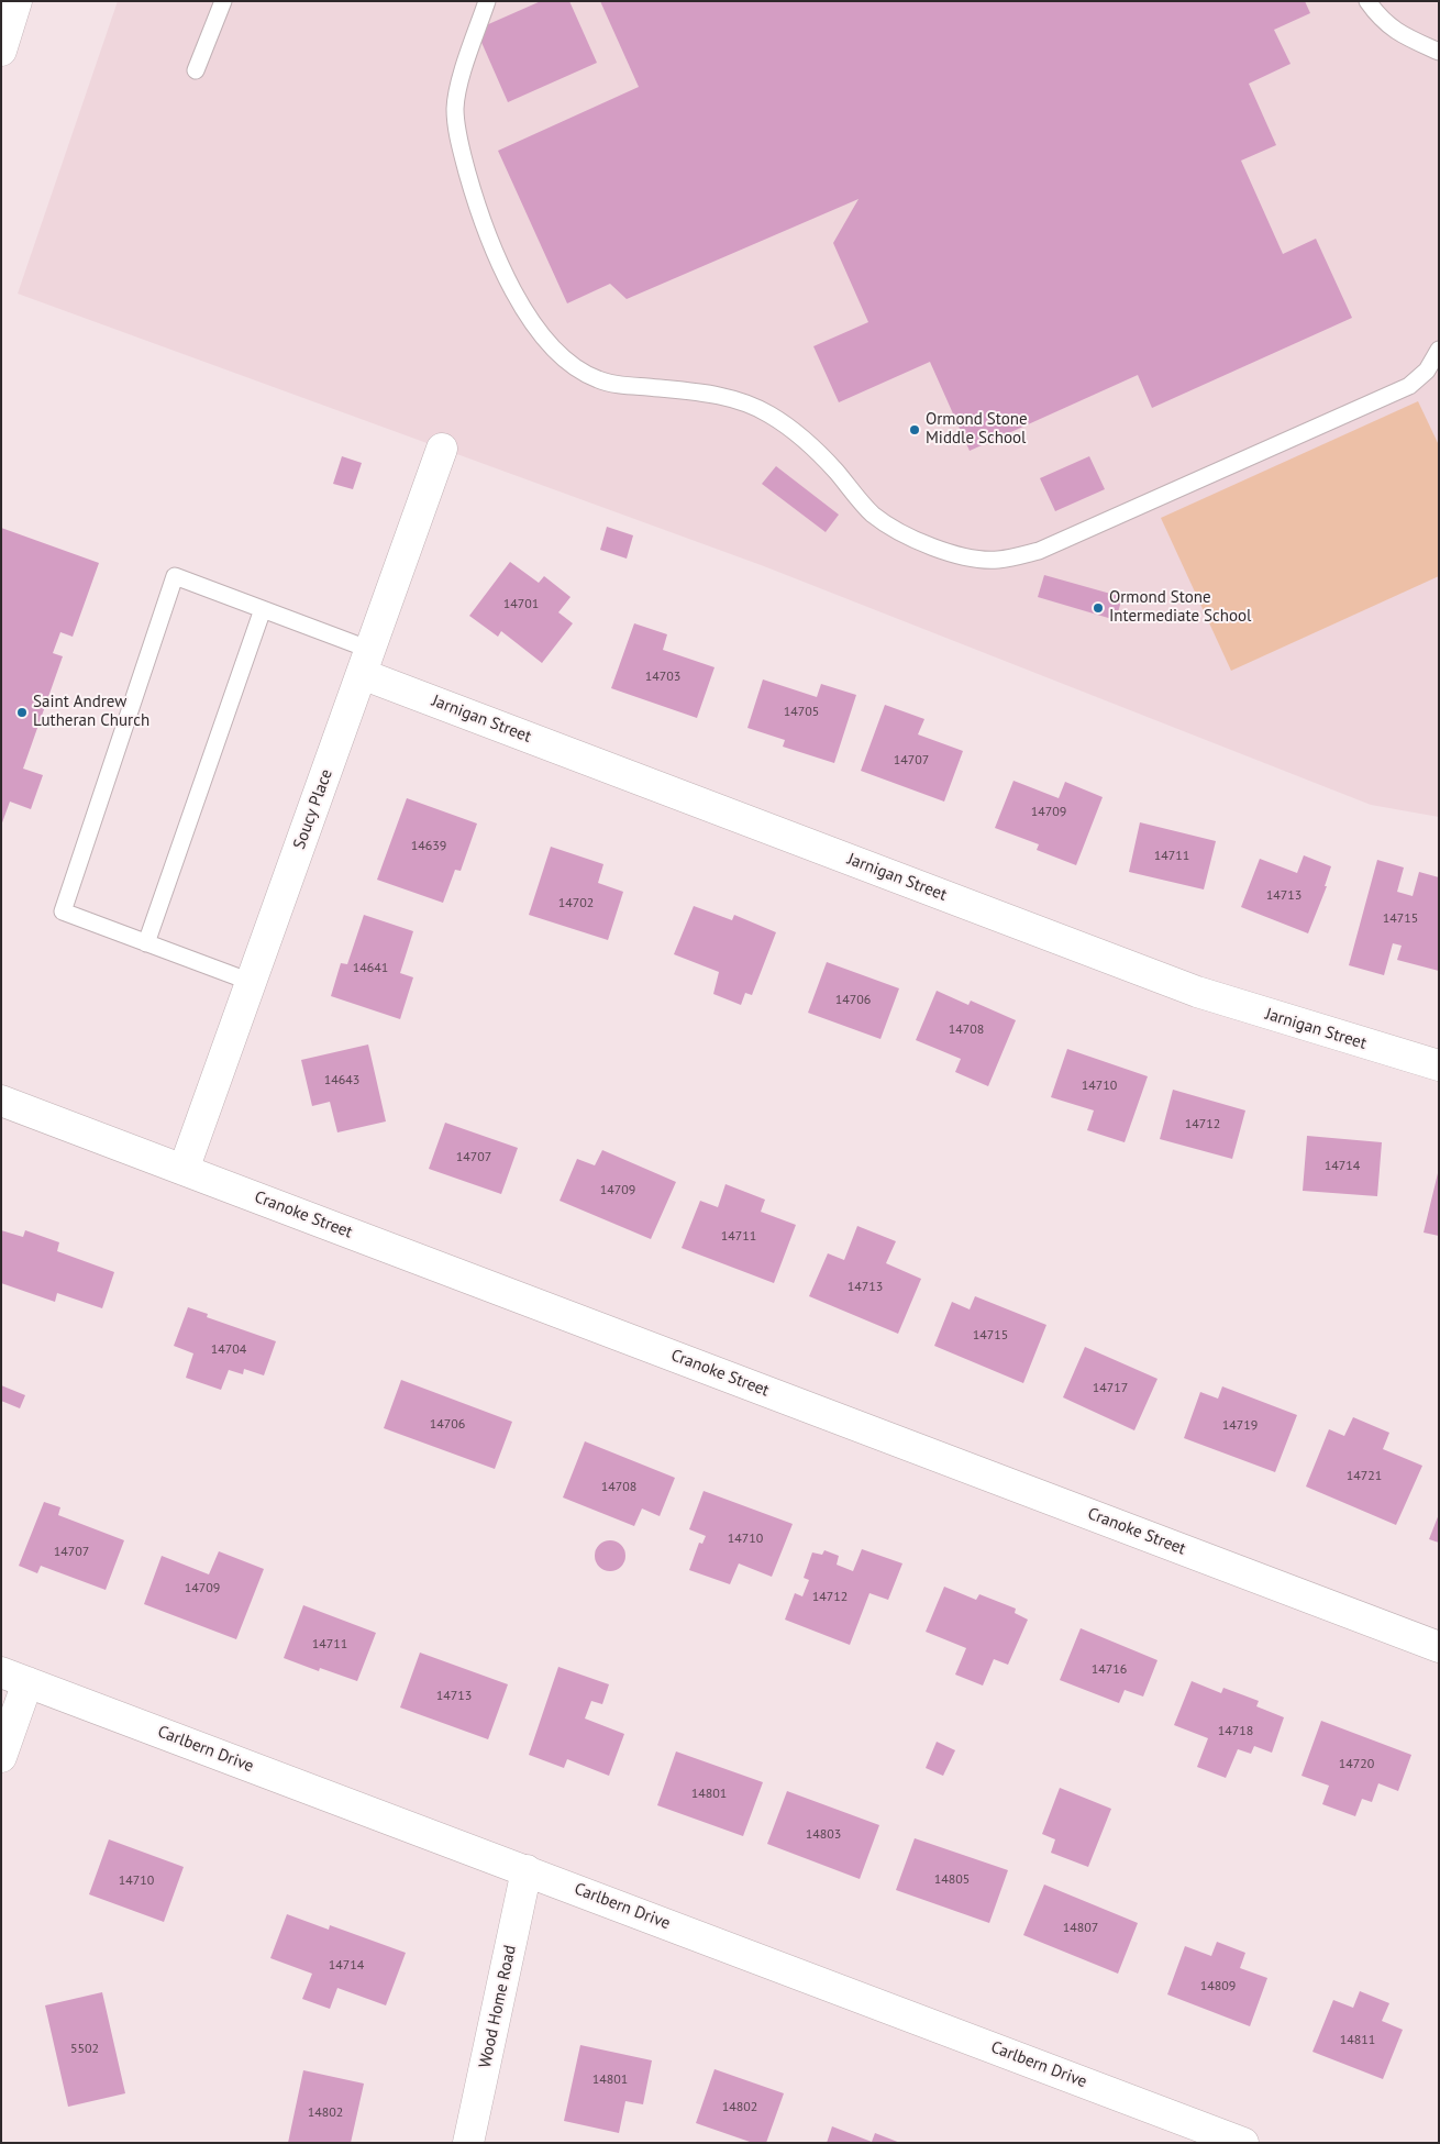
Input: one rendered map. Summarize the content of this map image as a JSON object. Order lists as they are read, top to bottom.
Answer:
{
  "streets": {
    "street": [
      "Jarnigan Street",
      "Soucy Place",
      "Cranoke Street",
      "Carlbern Drive",
      "Wood Home Road"
    ]
  },
  "crossings": [
    ["Jarnigan Street", "Soucy Place"],
    ["Soucy Place", "Cranoke Street"],
    ["Carlbern Drive", "Wood Home Road"]
  ],
  "places": ["Ormond Stone Middle School", "Ormond Stone Intermediate School", "Saint Andrew Lutheran Church"],
  "house_numbers": [
    "14701",
    "14703",
    "14705",
    "14707",
    "14709",
    "14639",
    "14711",
    "14713",
    "14702",
    "14715",
    "14641",
    "14706",
    "14708",
    "14643",
    "14710",
    "14712",
    "14707",
    "14714",
    "14709",
    "14711",
    "14713",
    "14715",
    "14704",
    "14717",
    "14706",
    "14719",
    "14721",
    "14708",
    "14710",
    "14707",
    "14709",
    "14712",
    "14711",
    "14716",
    "14713",
    "14718",
    "14720",
    "14801",
    "14803",
    "14805",
    "14710",
    "14807",
    "14714",
    "14809",
    "14811",
    "5502",
    "14801",
    "14802",
    "14802"
  ]
}
